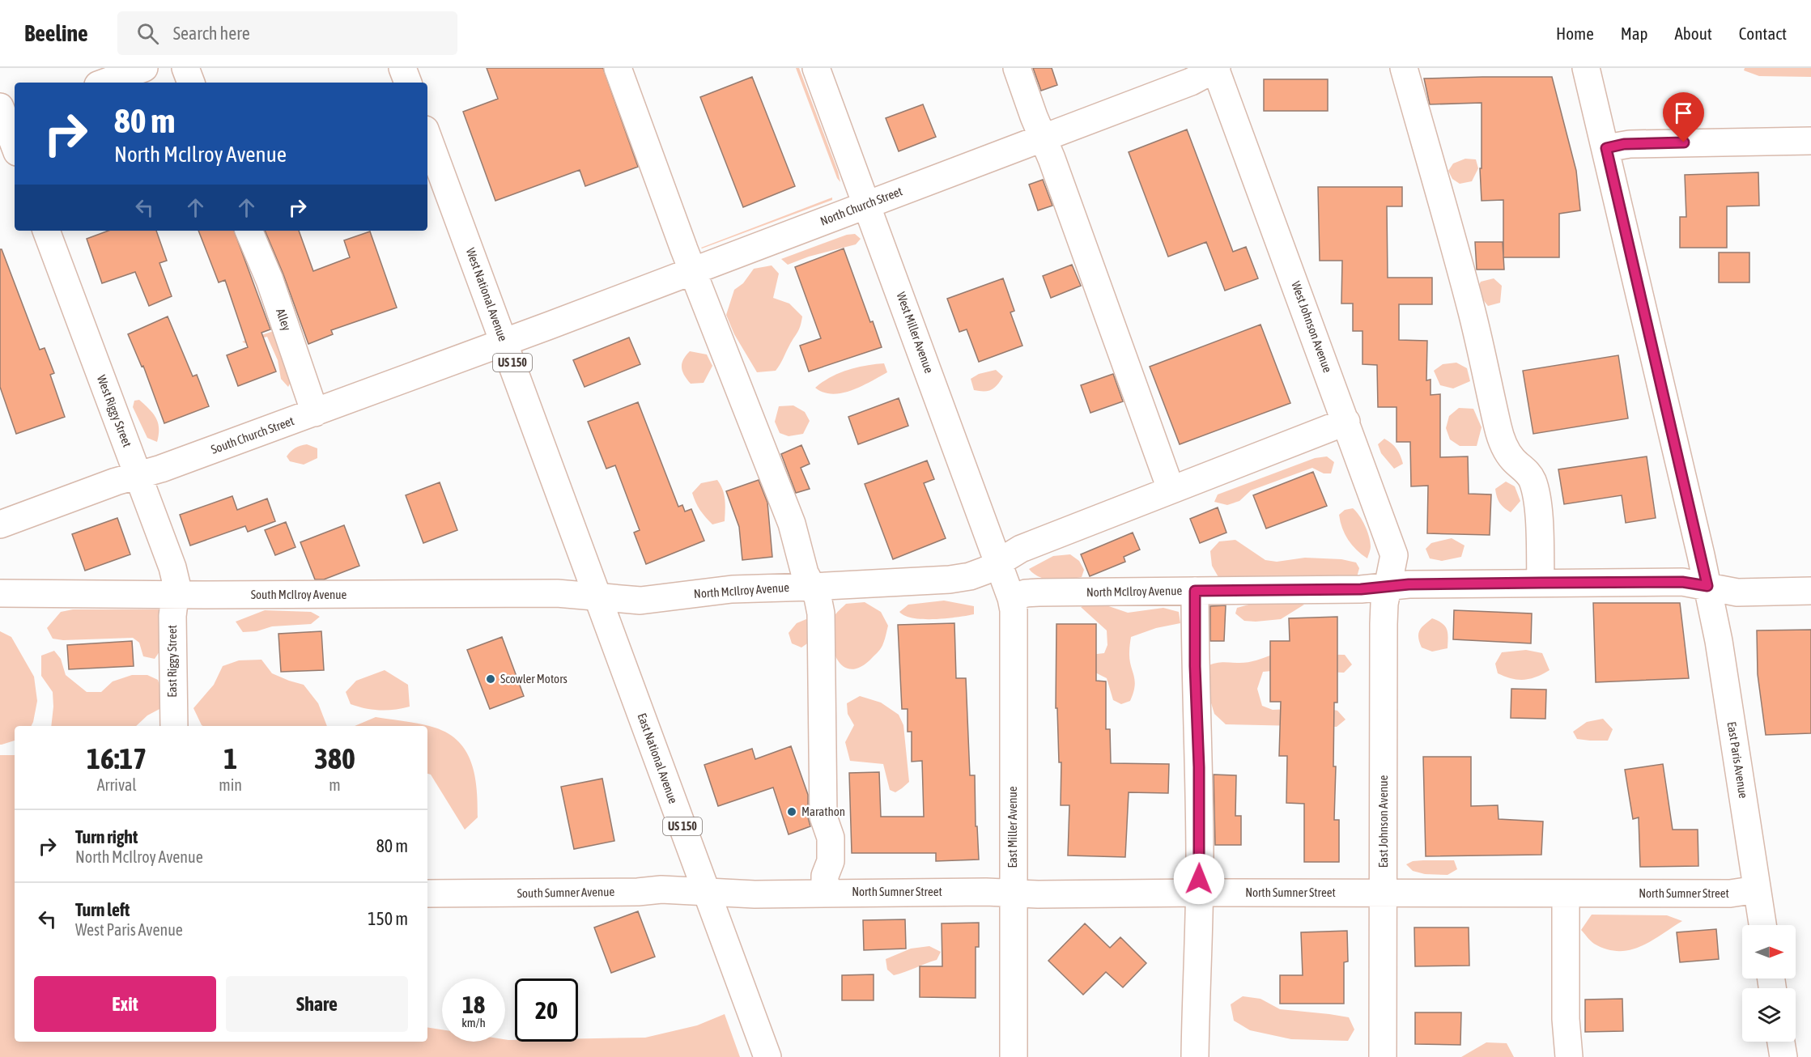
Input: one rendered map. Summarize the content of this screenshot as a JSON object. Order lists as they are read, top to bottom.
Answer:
{
  "streets": {
    "street": [
      "North Church Street",
      "West National Avenue",
      "Alley",
      "West Johnson Avenue",
      "West Miller Avenue",
      "US 150",
      "West Riggy Street",
      "South Church Street",
      "North McIlroy Avenue",
      "South McIlroy Avenue",
      "East Riggy Street",
      "East National Avenue",
      "East Paris Avenue",
      "East Johnson Avenue",
      "East Miller Avenue",
      "North Sumner Street",
      "South Sumner Avenue"
    ]
  },
  "crossings": [
    ["North Church Street", "West National Avenue"],
    ["North Church Street", "West Johnson Avenue"],
    ["North Church Street", "West Miller Avenue"],
    ["North Church Street", "South Church Street"],
    ["West National Avenue", "South Church Street"],
    ["West National Avenue", "North McIlroy Avenue"],
    ["West National Avenue", "South McIlroy Avenue"],
    ["West National Avenue", "East National Avenue"],
    ["Alley", "South Church Street"],
    ["West Johnson Avenue", "North McIlroy Avenue"],
    ["West Johnson Avenue", "East Johnson Avenue"],
    ["West Miller Avenue", "North McIlroy Avenue"],
    ["West Miller Avenue", "East Miller Avenue"],
    ["West Riggy Street", "South Church Street"],
    ["West Riggy Street", "South McIlroy Avenue"],
    ["West Riggy Street", "East Riggy Street"],
    ["North McIlroy Avenue", "South McIlroy Avenue"],
    ["North McIlroy Avenue", "East National Avenue"],
    ["North McIlroy Avenue", "East Paris Avenue"],
    ["North McIlroy Avenue", "East Johnson Avenue"],
    ["North McIlroy Avenue", "East Miller Avenue"],
    ["South McIlroy Avenue", "East Riggy Street"],
    ["South McIlroy Avenue", "East National Avenue"],
    ["East National Avenue", "North Sumner Street"],
    ["East National Avenue", "South Sumner Avenue"],
    ["East Paris Avenue", "North Sumner Street"],
    ["East Johnson Avenue", "North Sumner Street"],
    ["East Miller Avenue", "North Sumner Street"],
    ["North Sumner Street", "South Sumner Avenue"]
  ],
  "places": ["Scowler Motors", "Marathon"],
  "north": "right",
  "page": {
    "header": "Beeline",
    "search": "Search here",
    "nav": [
      "Home",
      "Map",
      "About",
      "Contact"
    ],
    "turn": ["80 m", "North McIlroy Avenue"],
    "eta": [
      "16:17",
      "Arrival",
      "1",
      "min",
      "380",
      "m"
    ],
    "list": [
      {
        "name": "Turn right",
        "note": "North McIlroy Avenue",
        "value": "80 m"
      },
      {
        "name": "Turn left",
        "note": "West Paris Avenue",
        "value": "150 m"
      }
    ],
    "buttons": ["Exit", "Share"],
    "speed": "18 km/h",
    "limit": "20"
  }
}
